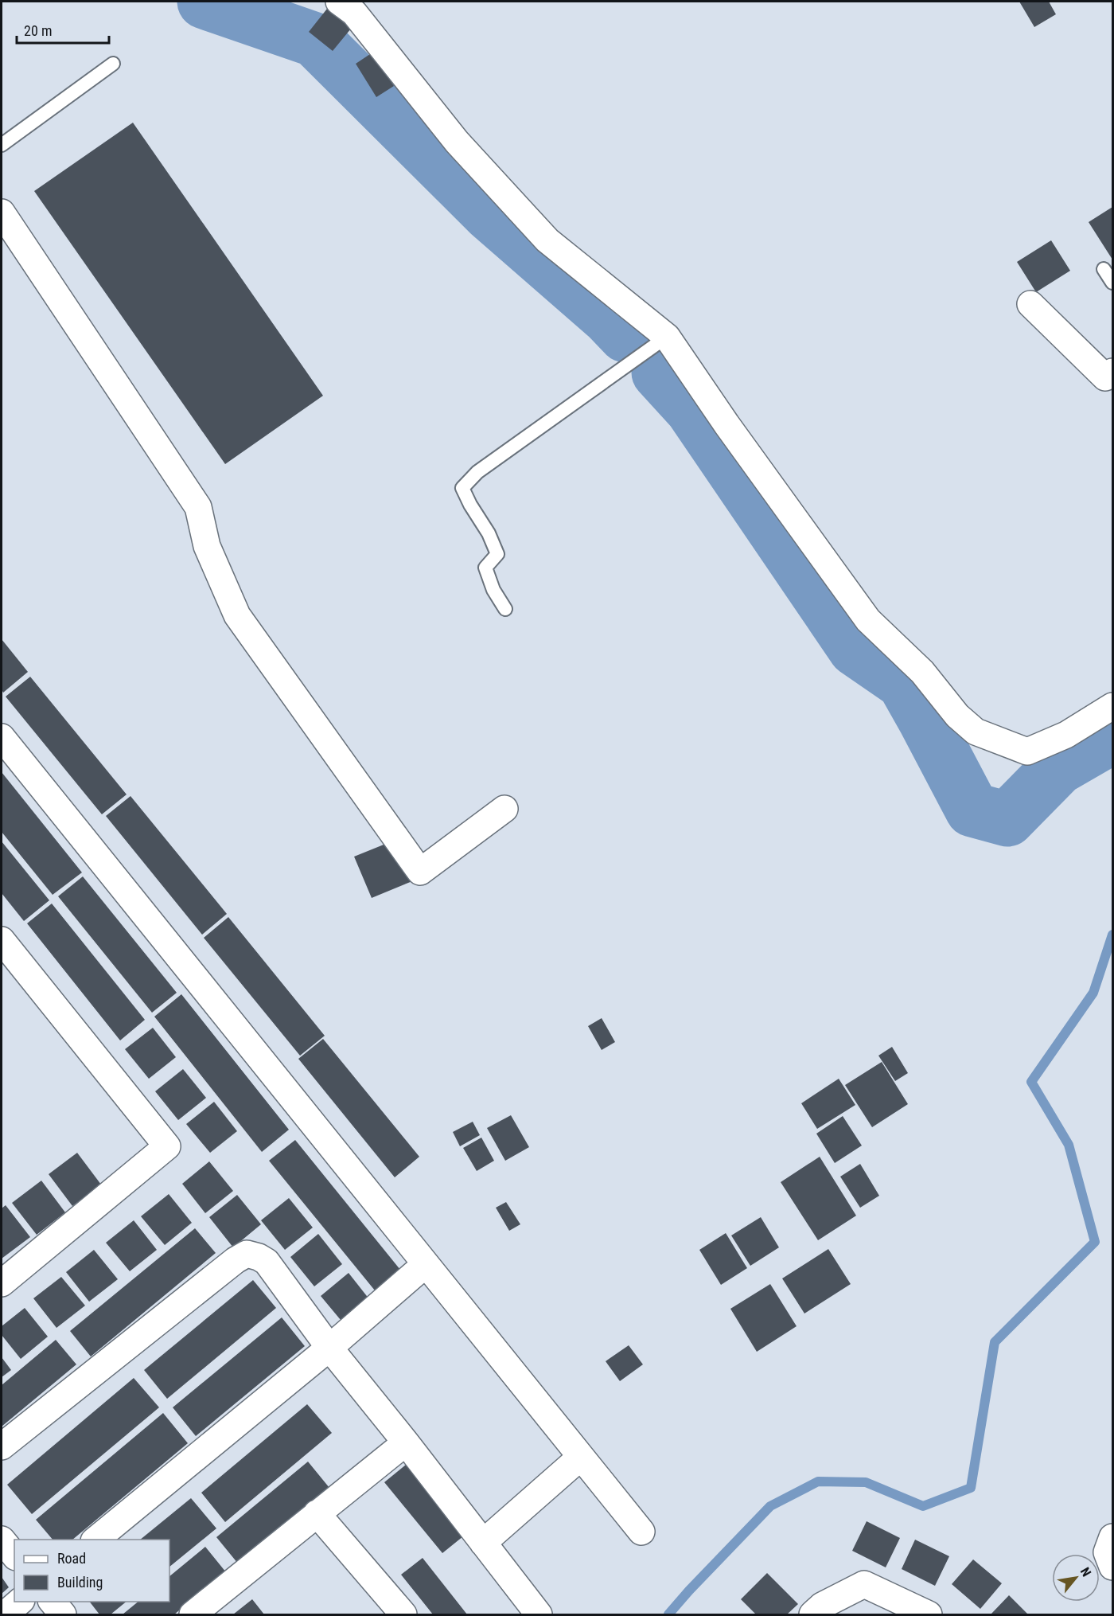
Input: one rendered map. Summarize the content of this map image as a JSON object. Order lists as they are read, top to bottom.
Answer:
{
  "legend": ["Road", "Building"],
  "scale_bar": "20 m",
  "north": "top right"
}
